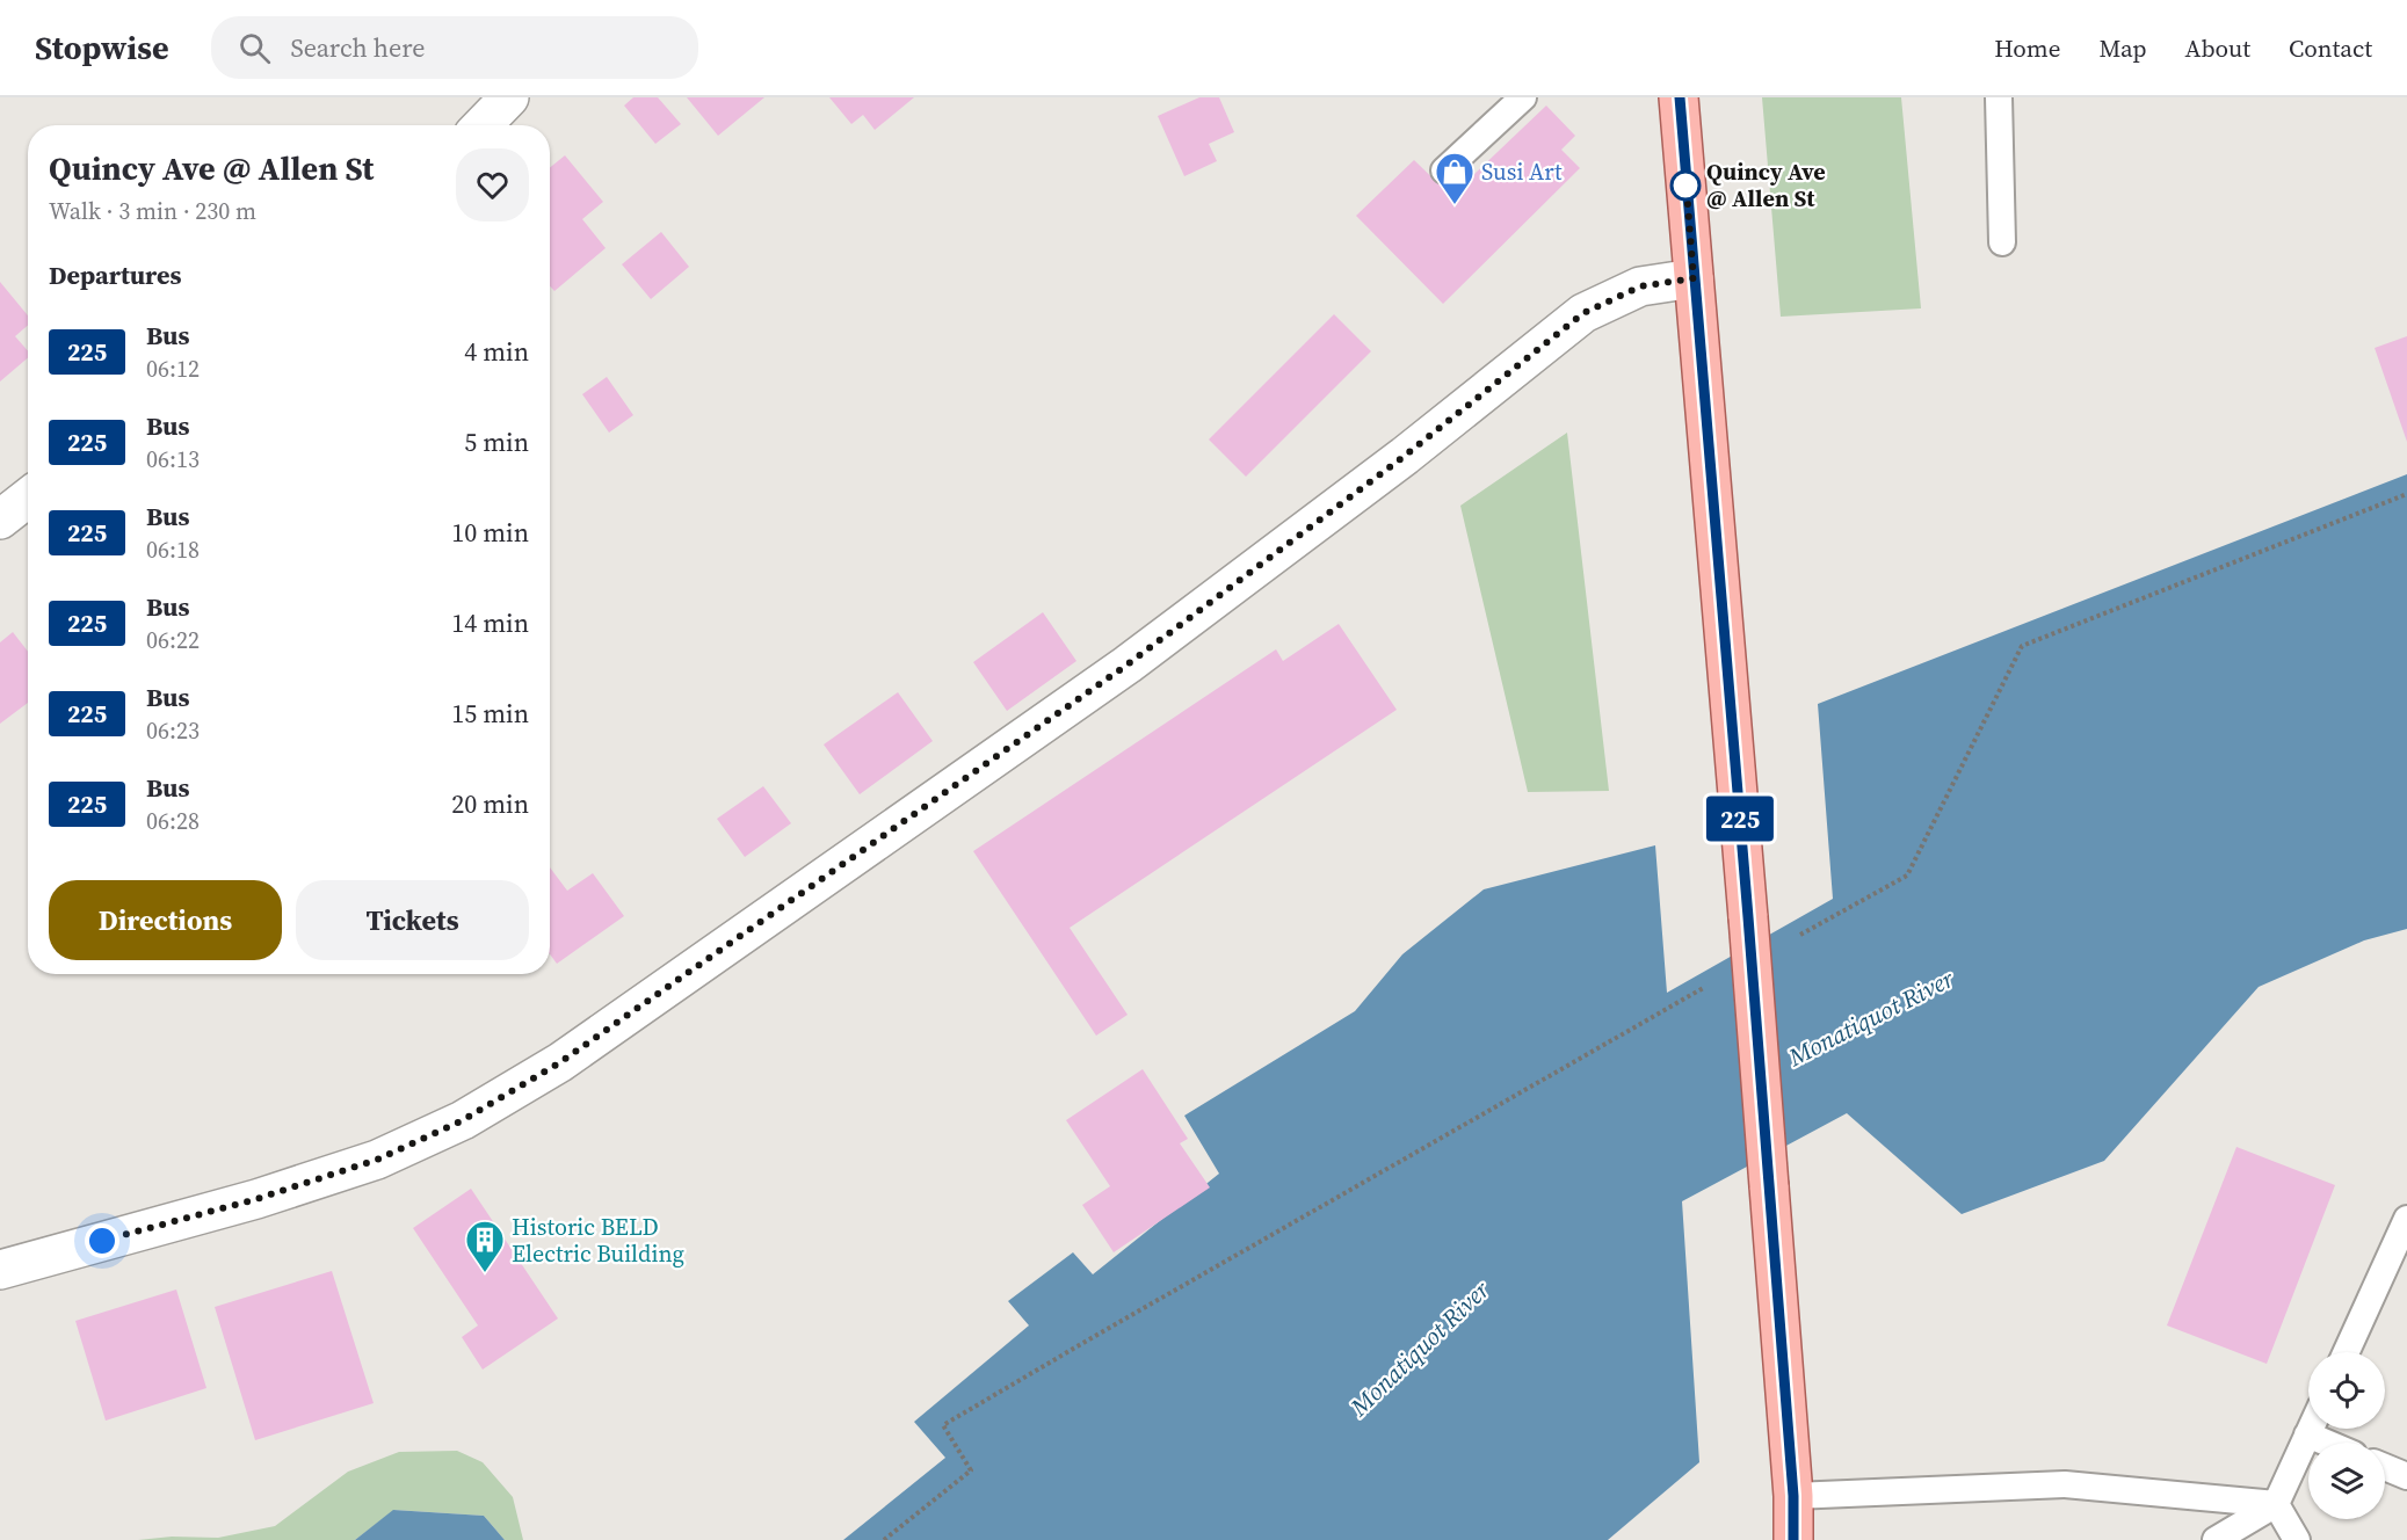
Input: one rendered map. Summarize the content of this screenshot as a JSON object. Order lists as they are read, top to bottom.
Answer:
{
  "water": ["Monatiquot River"],
  "places": {
    "other": ["Quincy Ave @ Allen St"],
    "shop": ["Susi Art"],
    "building": ["Historic BELD Electric Building"]
  },
  "lines": ["bus line 225"],
  "page": {
    "header": "Stopwise",
    "search": "Search here",
    "nav": [
      "Home",
      "Map",
      "About",
      "Contact"
    ],
    "on_map": "225",
    "heading": [
      ["Quincy Ave @ Allen St", "Walk · 3 min · 230 m"],
      "Departures"
    ],
    "list": [
      {
        "mark": "225",
        "name": "Bus",
        "note": "06:12",
        "value": "4 min"
      },
      {
        "mark": "225",
        "name": "Bus",
        "note": "06:13",
        "value": "5 min"
      },
      {
        "mark": "225",
        "name": "Bus",
        "note": "06:18",
        "value": "10 min"
      },
      {
        "mark": "225",
        "name": "Bus",
        "note": "06:22",
        "value": "14 min"
      },
      {
        "mark": "225",
        "name": "Bus",
        "note": "06:23",
        "value": "15 min"
      },
      {
        "mark": "225",
        "name": "Bus",
        "note": "06:28",
        "value": "20 min"
      }
    ],
    "buttons": ["Directions", "Tickets"]
  }
}
